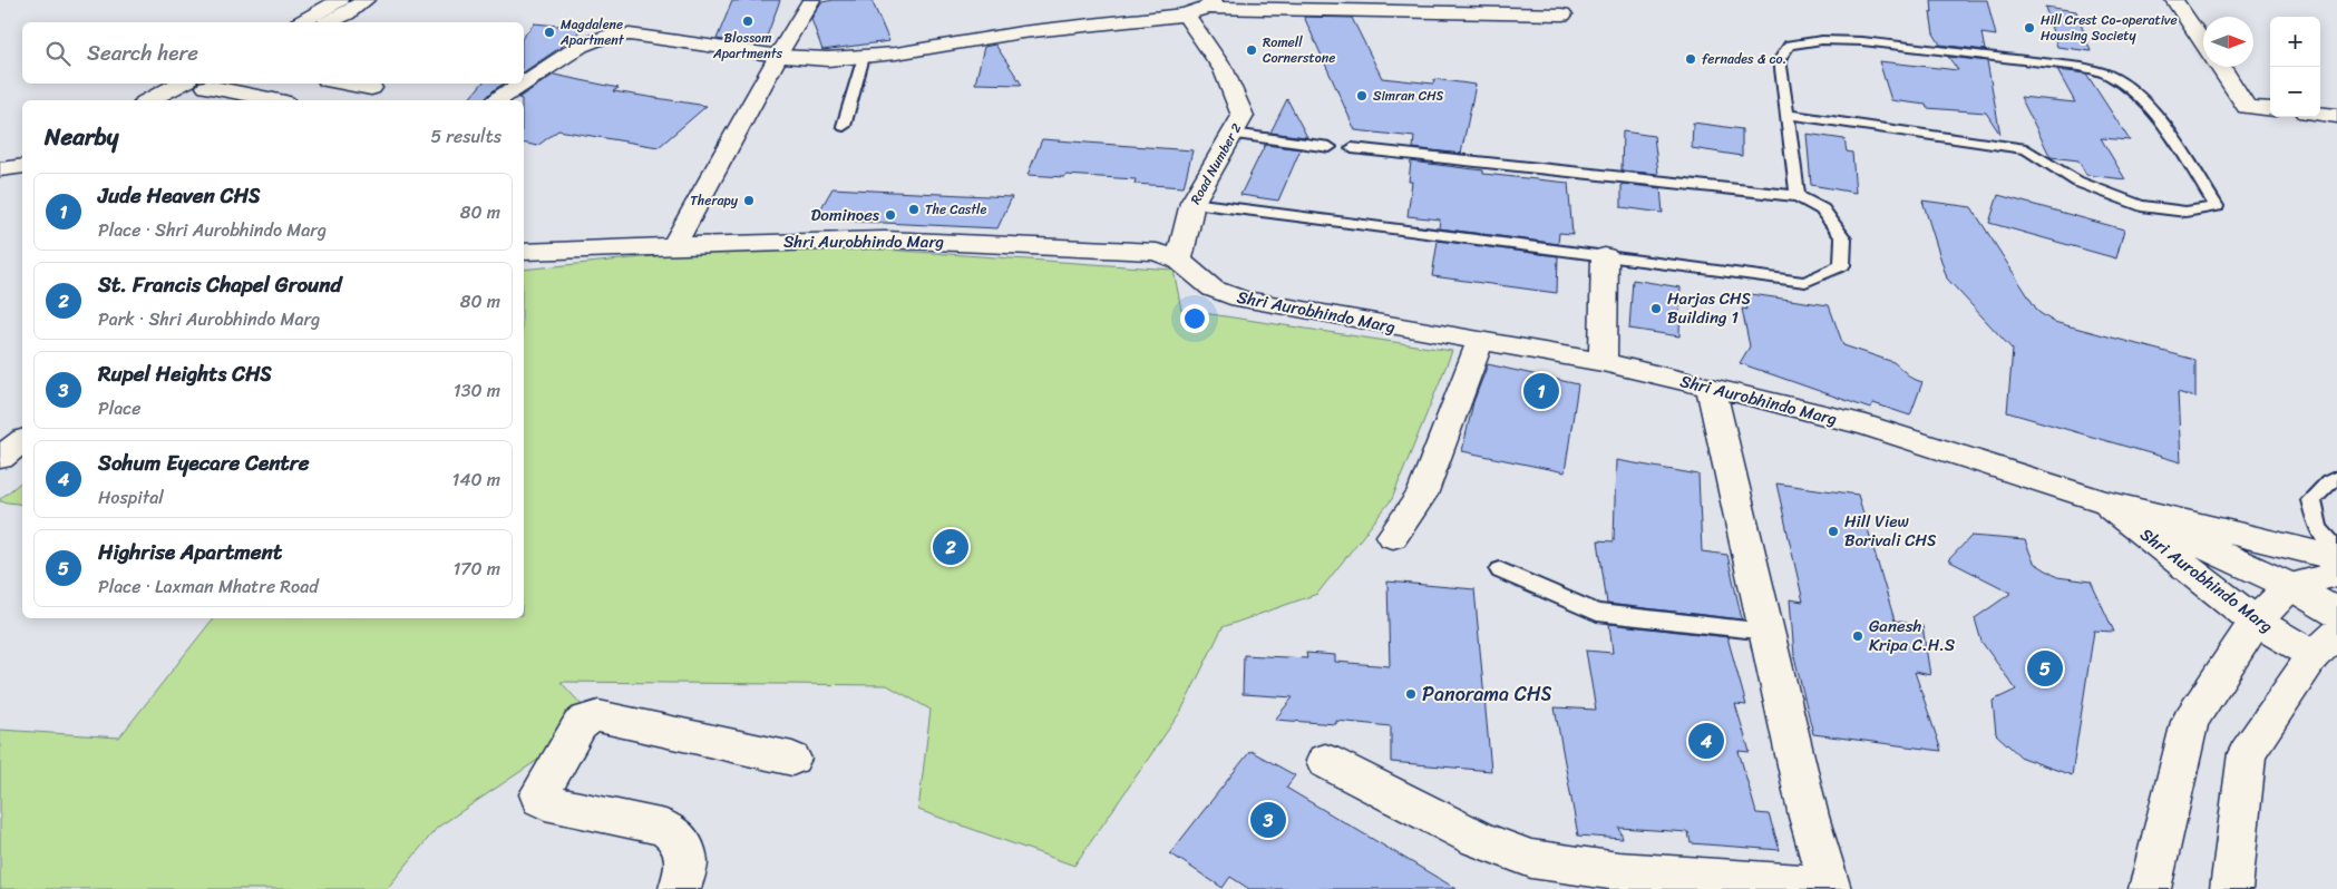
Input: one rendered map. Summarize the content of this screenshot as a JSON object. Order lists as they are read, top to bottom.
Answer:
{
  "streets": {
    "street": ["Road Number 2", "Shri Aurobhindo Marg"]
  },
  "crossings": [
    ["Road Number 2", "Shri Aurobhindo Marg"]
  ],
  "places": [
    "Blossom Apartments",
    "Hill Crest Co-operative Housing Society",
    "Magdalene Apartment",
    "Romell Cornerstone",
    "fernades & co.",
    "Simran CHS",
    "Therapy",
    "The Castle",
    "Dominoes",
    "Harjas CHS Building 1",
    "Hill View Borivali CHS",
    "Ganesh Kripa C.H.S",
    "Panorama CHS"
  ],
  "north": "right",
  "page": {
    "map_buttons": ["+", "−"],
    "search": "Search here",
    "heading": ["Nearby", "5 results"],
    "list": [
      {
        "mark": "1",
        "name": "Jude Heaven CHS",
        "note": "Place · Shri Aurobhindo Marg",
        "value": "80 m"
      },
      {
        "mark": "2",
        "name": "St. Francis Chapel Ground",
        "note": "Park · Shri Aurobhindo Marg",
        "value": "80 m"
      },
      {
        "mark": "3",
        "name": "Rupel Heights CHS",
        "note": "Place",
        "value": "130 m"
      },
      {
        "mark": "4",
        "name": "Sohum Eyecare Centre",
        "note": "Hospital",
        "value": "140 m"
      },
      {
        "mark": "5",
        "name": "Highrise Apartment",
        "note": "Place · Laxman Mhatre Road",
        "value": "170 m"
      }
    ],
    "pins": [
      "1",
      "2",
      "5",
      "4",
      "3"
    ]
  }
}
